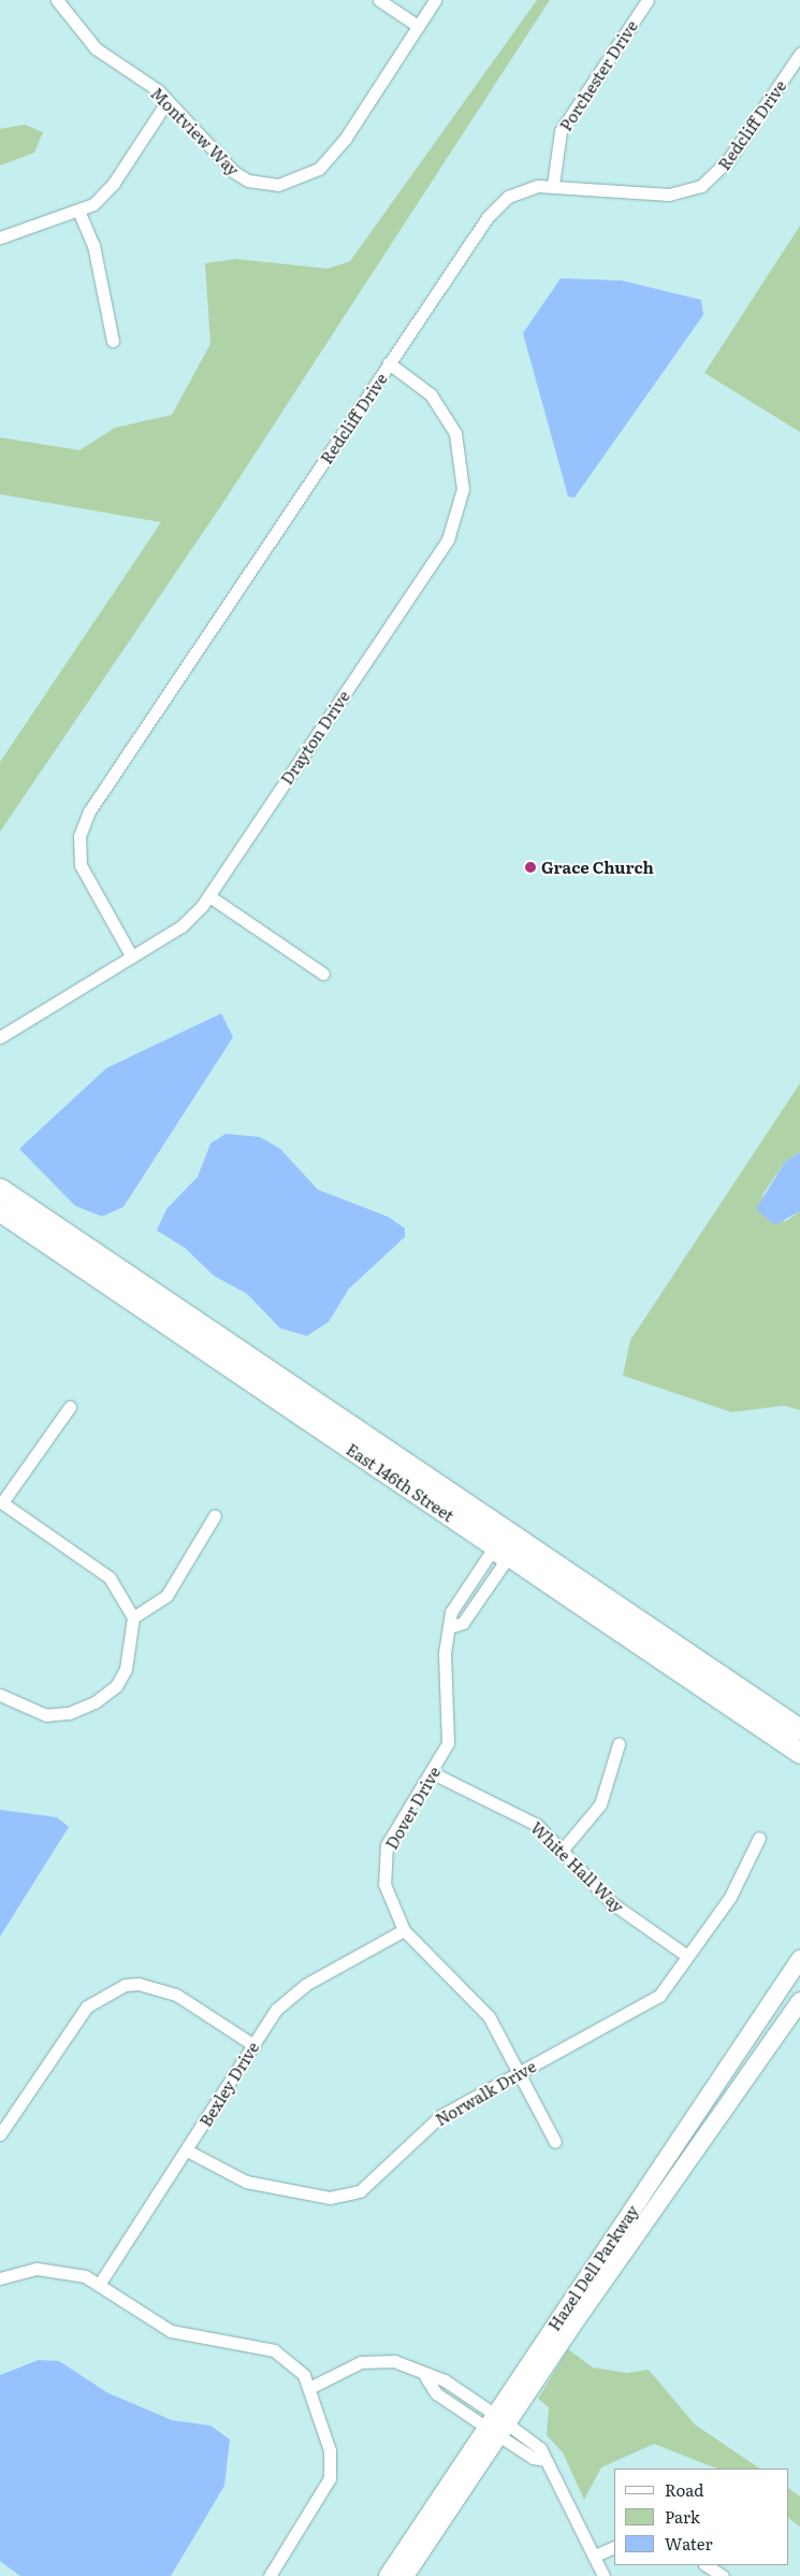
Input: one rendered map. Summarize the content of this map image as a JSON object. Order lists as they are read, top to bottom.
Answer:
{
  "streets": {
    "main road": ["East 146th Street", "Hazel Dell Parkway"],
    "street": [
      "Porchester Drive",
      "Redcliff Drive",
      "Montview Way",
      "Drayton Drive",
      "Dover Drive",
      "White Hall Way",
      "Bexley Drive",
      "Norwalk Drive"
    ]
  },
  "crossings": [
    ["Porchester Drive", "Redcliff Drive"],
    ["Redcliff Drive", "Drayton Drive"],
    ["East 146th Street", "Dover Drive"],
    ["Dover Drive", "White Hall Way"],
    ["Dover Drive", "Bexley Drive"],
    ["Dover Drive", "Norwalk Drive"],
    ["White Hall Way", "Norwalk Drive"],
    ["Bexley Drive", "Norwalk Drive"]
  ],
  "places": ["Grace Church"],
  "legend": ["Road", "Park", "Water"]
}
